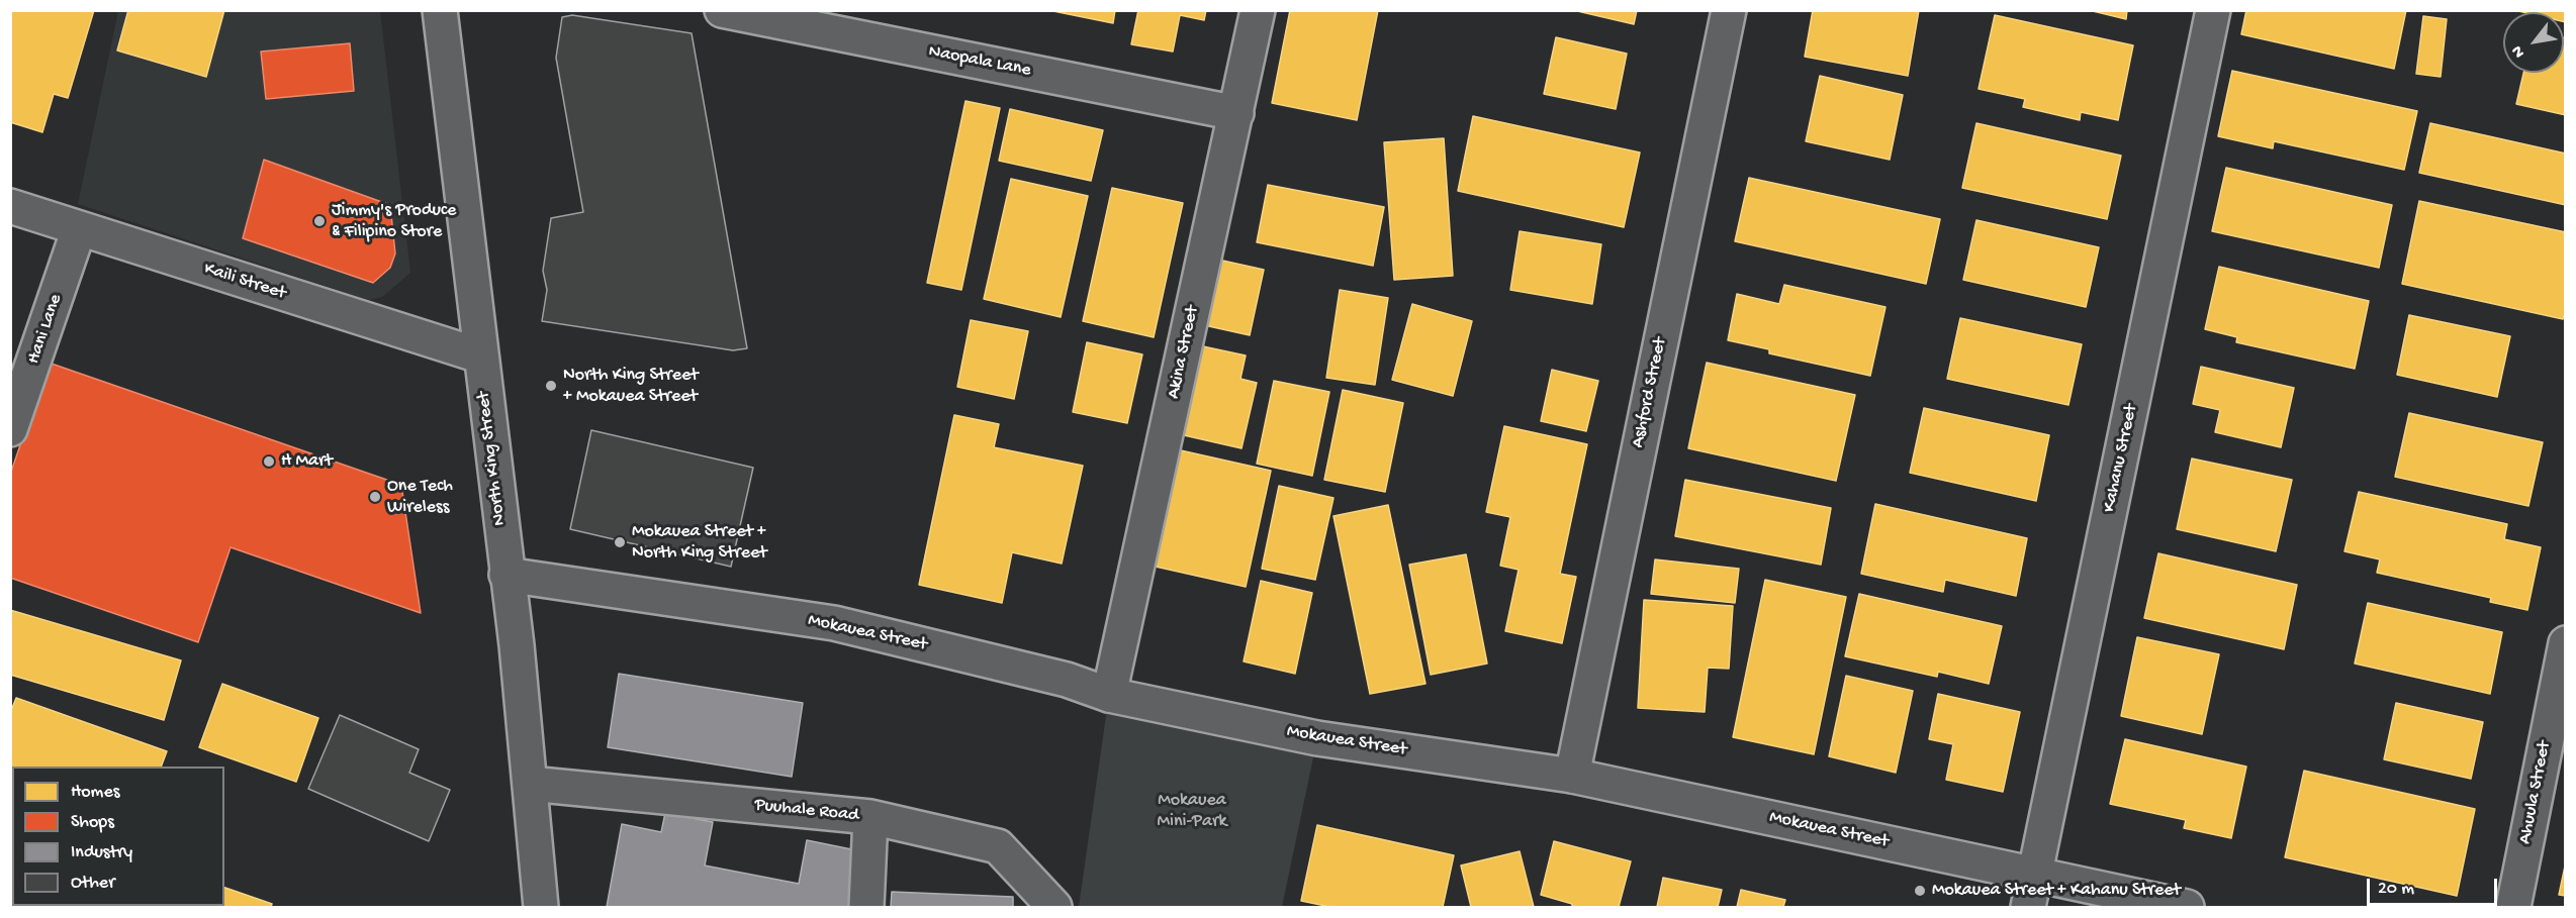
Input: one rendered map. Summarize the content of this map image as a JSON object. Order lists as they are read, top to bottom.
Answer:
{
  "streets": {
    "street": [
      "Naopala Lane",
      "Kaili Street",
      "Hani Lane",
      "Akina Street",
      "Ashford Street",
      "North King Street",
      "Kahanu Street",
      "Mokauea Street",
      "Ahuula Street",
      "Puuhale Road"
    ]
  },
  "crossings": [
    ["Naopala Lane", "Akina Street"],
    ["Kaili Street", "Hani Lane"],
    ["Kaili Street", "North King Street"],
    ["Akina Street", "Mokauea Street"],
    ["Ashford Street", "Mokauea Street"],
    ["North King Street", "Mokauea Street"],
    ["North King Street", "Puuhale Road"],
    ["Kahanu Street", "Mokauea Street"]
  ],
  "parks": ["Mokauea Mini-Park"],
  "places": [
    "Jimmy's Produce & Filipino Store",
    "North King Street + Mokauea Street",
    "H Mart",
    "One Tech Wireless",
    "Mokauea Street + North King Street",
    "Mokauea Street + Kahanu Street"
  ],
  "legend": [
    "Homes",
    "Shops",
    "Industry",
    "Other"
  ],
  "scale_bar": "20 m",
  "north": "bottom left"
}
